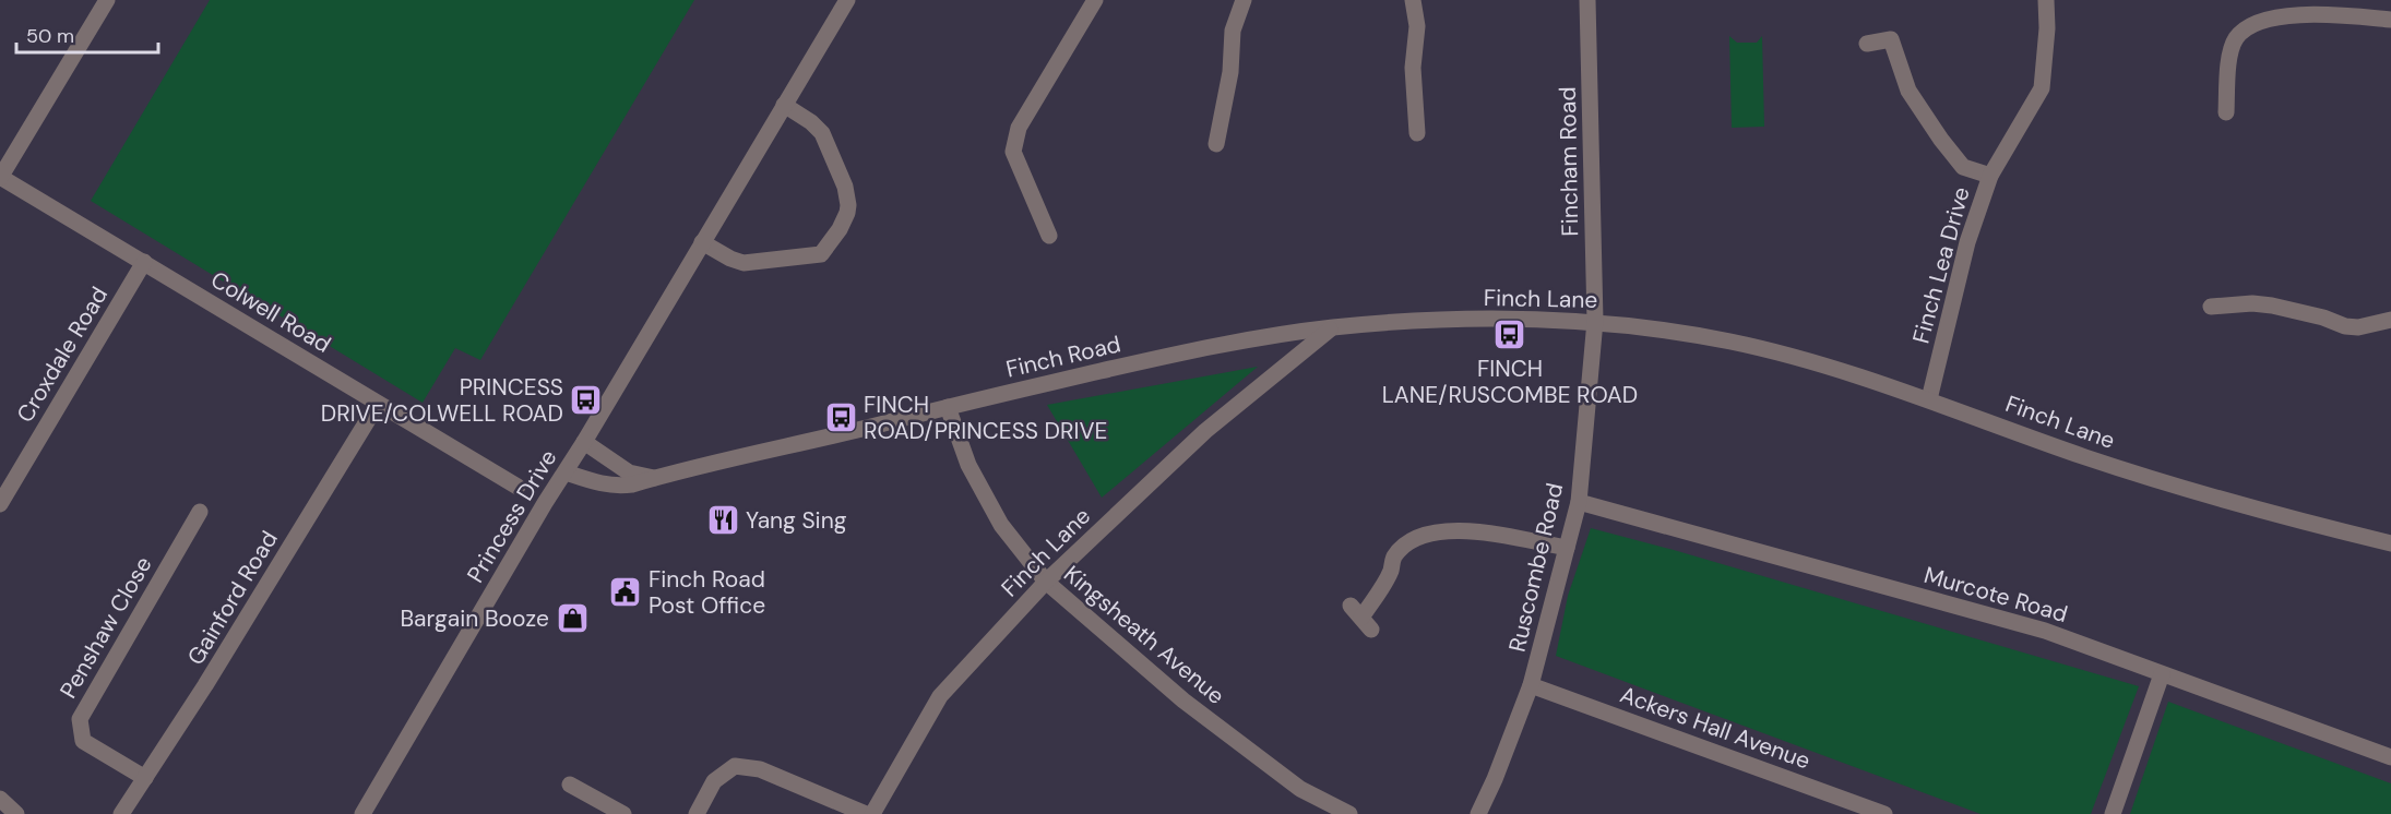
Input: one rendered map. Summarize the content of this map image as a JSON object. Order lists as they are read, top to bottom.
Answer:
{
  "streets": {
    "street": [
      "Fincham Road",
      "Finch Lea Drive",
      "Finch Lane",
      "Colwell Road",
      "Croxdale Road",
      "Finch Road",
      "Princess Drive",
      "Ruscombe Road",
      "Murcote Road",
      "Gainford Road",
      "Penshaw Close",
      "Kingsheath Avenue",
      "Ackers Hall Avenue"
    ]
  },
  "crossings": [
    ["Fincham Road", "Finch Lane"],
    ["Fincham Road", "Ruscombe Road"],
    ["Finch Lea Drive", "Finch Lane"],
    ["Finch Lane", "Finch Road"],
    ["Finch Lane", "Ruscombe Road"],
    ["Finch Lane", "Kingsheath Avenue"],
    ["Colwell Road", "Croxdale Road"],
    ["Colwell Road", "Gainford Road"],
    ["Finch Road", "Princess Drive"],
    ["Finch Road", "Kingsheath Avenue"],
    ["Ruscombe Road", "Murcote Road"],
    ["Ruscombe Road", "Ackers Hall Avenue"],
    ["Gainford Road", "Penshaw Close"]
  ],
  "places": {
    "bus stop": ["FINCH LANE/RUSCOMBE ROAD", "PRINCESS DRIVE/COLWELL ROAD", "FINCH ROAD/PRINCESS DRIVE"],
    "restaurant": ["Yang Sing"],
    "public building": ["Finch Road Post Office"],
    "shop": ["Bargain Booze"]
  },
  "scale_bar": "50 m"
}
